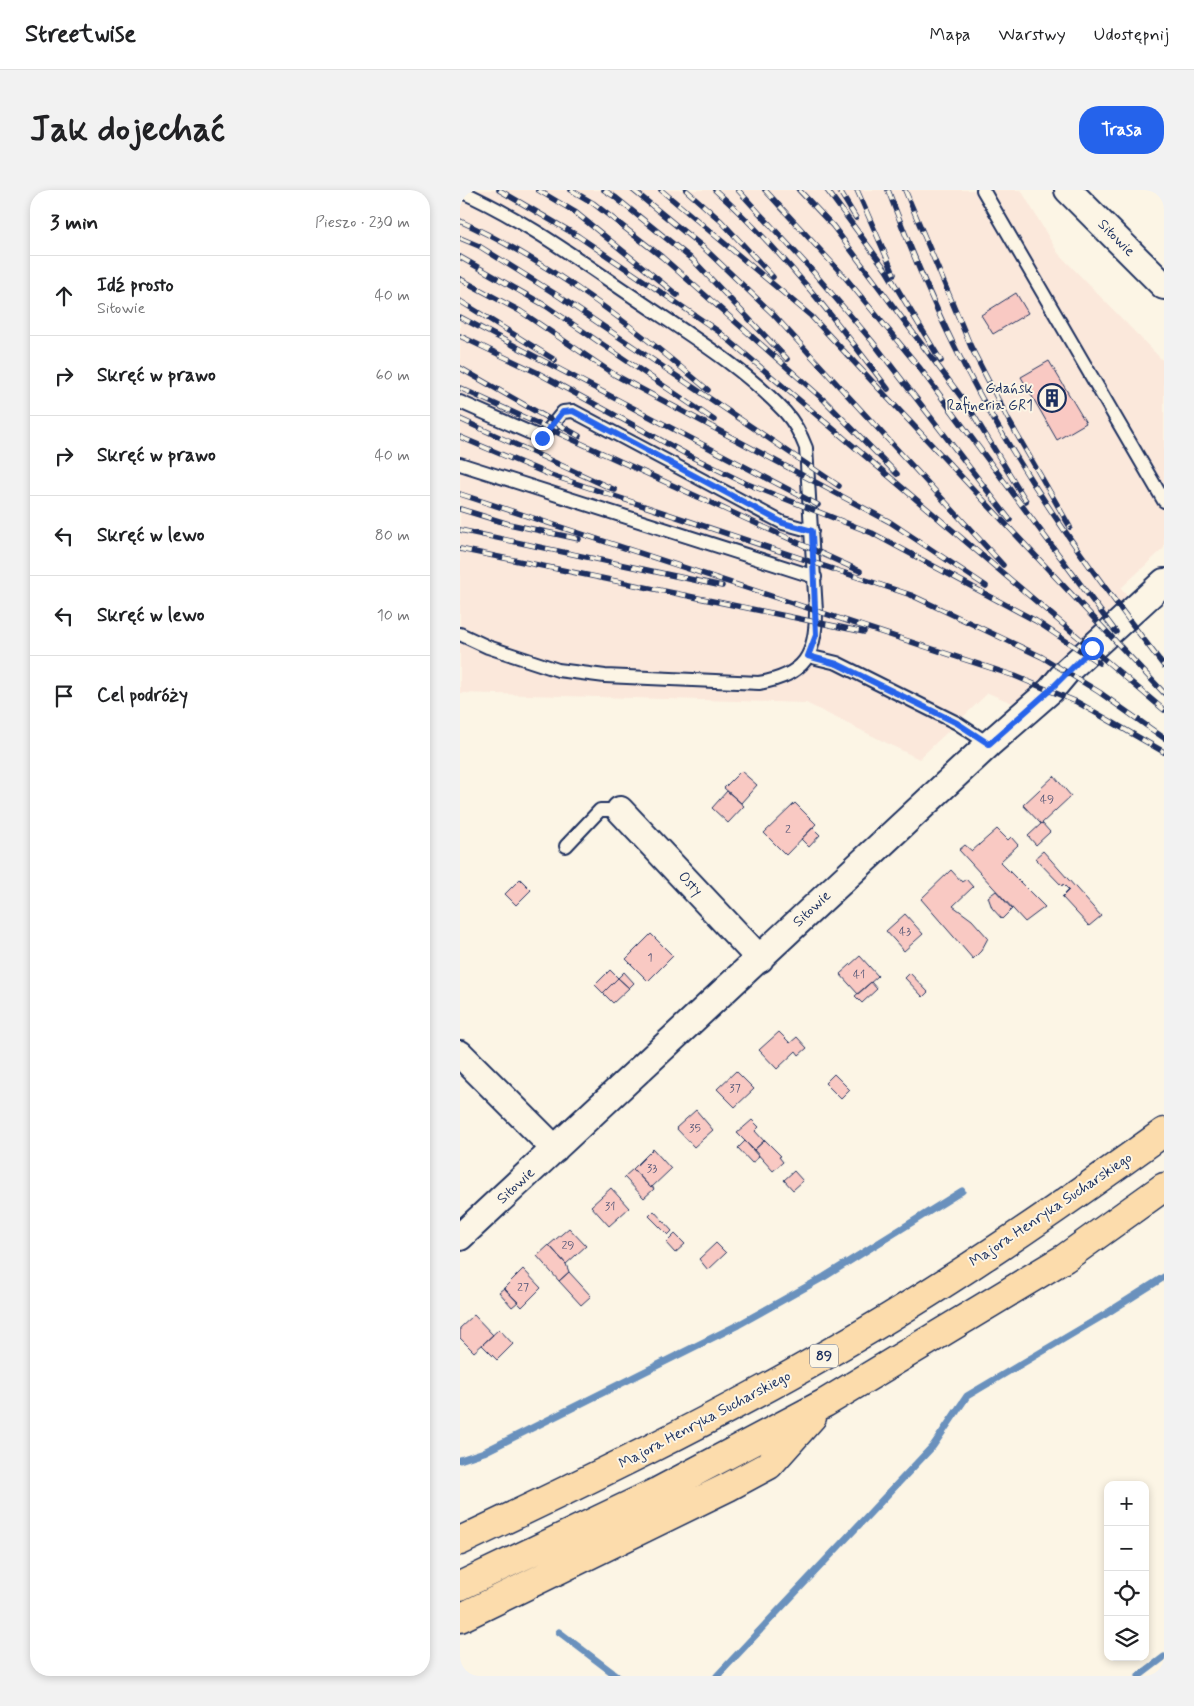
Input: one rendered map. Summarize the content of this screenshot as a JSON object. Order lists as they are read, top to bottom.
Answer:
{
  "streets": {
    "highway": ["Majora Henryka Sucharskiego", "89"],
    "street": ["Sitowie", "Osty"]
  },
  "crossings": [
    ["Sitowie", "Osty"]
  ],
  "places": {
    "building": ["Gdańsk Rafineria GR1"]
  },
  "house_numbers": [
    "49",
    "2",
    "43",
    "1",
    "41",
    "37",
    "35",
    "33",
    "31",
    "29",
    "27"
  ],
  "page": {
    "header": "Streetwise",
    "nav": ["Mapa", "Warstwy", "Udostępnij"],
    "buttons": "Trasa",
    "title": "Jak dojechać",
    "heading": ["3 min", "Pieszo · 230 m"],
    "list": [
      ["Idź prosto", "Sitowie", "40 m"],
      ["Skręć w prawo", "60 m"],
      ["Skręć w prawo", "40 m"],
      ["Skręć w lewo", "80 m"],
      ["Skręć w lewo", "10 m"],
      "Cel podróży"
    ],
    "map_buttons": ["+", "−"]
  }
}
